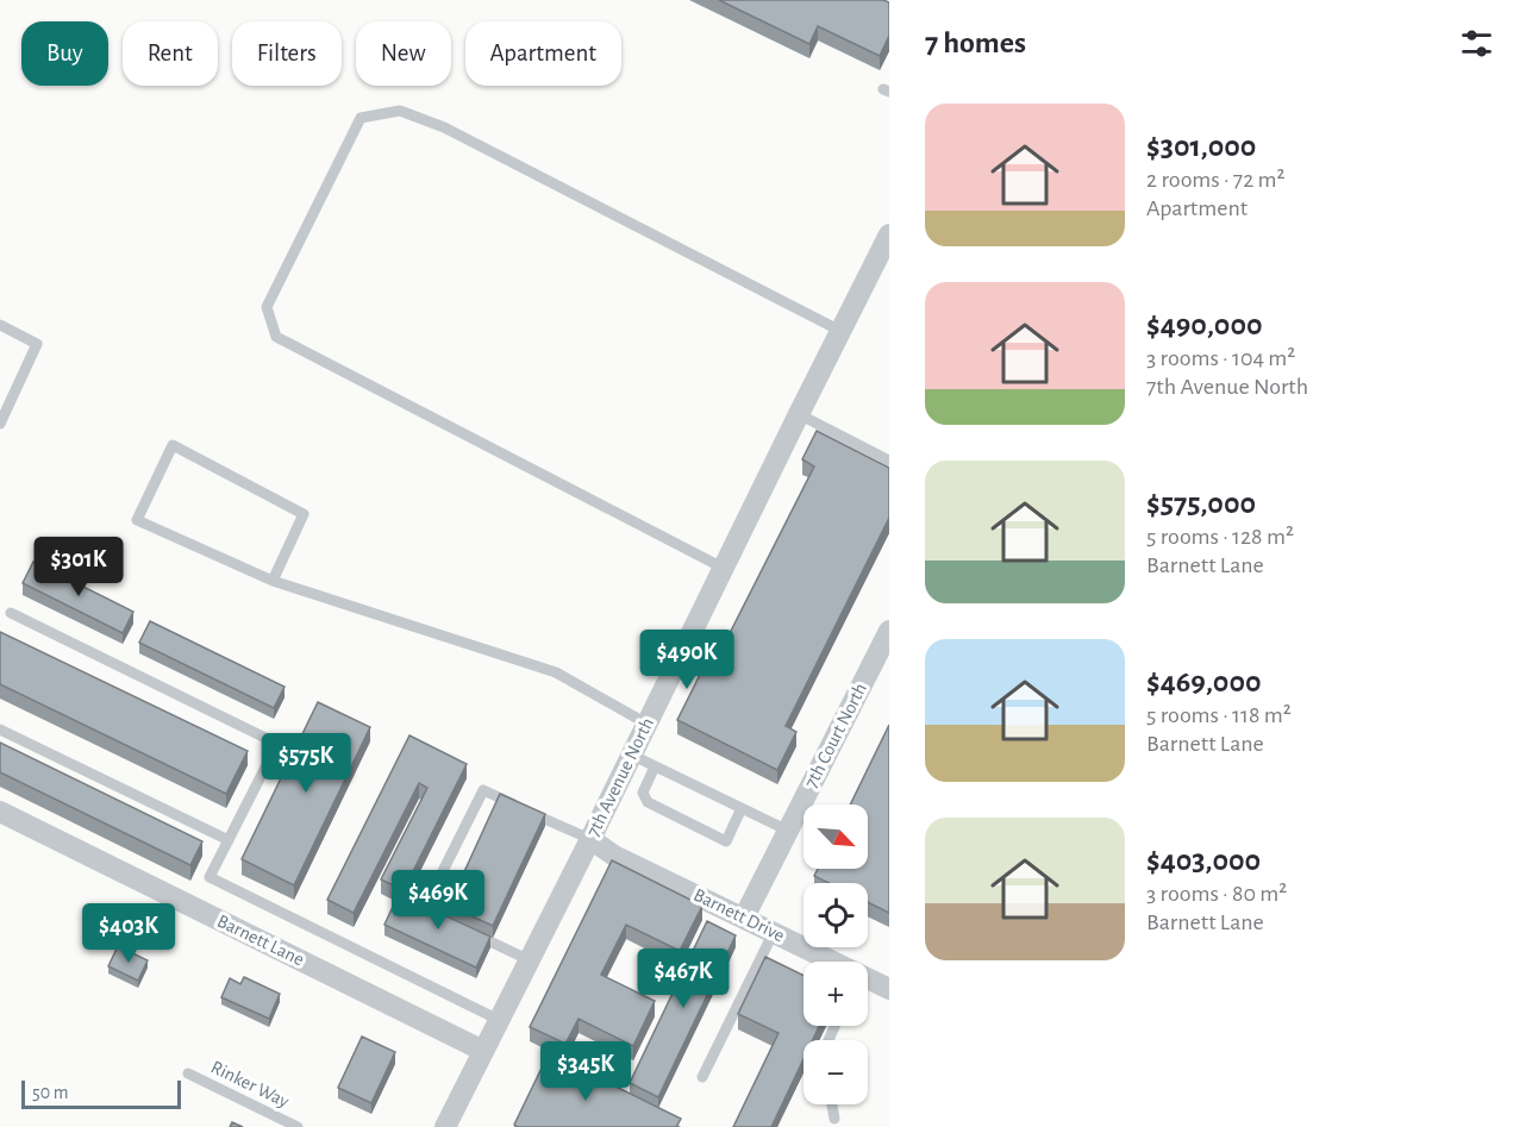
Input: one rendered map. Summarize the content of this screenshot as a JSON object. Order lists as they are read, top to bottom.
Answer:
{
  "streets": {
    "street": [
      "7th Court North",
      "7th Avenue North",
      "Barnett Drive",
      "Barnett Lane"
    ],
    "lane": ["Rinker Way"]
  },
  "crossings": [
    ["7th Court North", "Barnett Drive"],
    ["7th Avenue North", "Barnett Drive"],
    ["7th Avenue North", "Barnett Lane"]
  ],
  "scale_bar": "50 m",
  "north": "bottom right",
  "page": {
    "heading": "7 homes",
    "chip": [
      "Buy",
      "Rent",
      "Filters",
      "New",
      "Apartment"
    ],
    "list": [
      {
        "name": "$301,000",
        "note": "2 rooms · 72 m² · Apartment"
      },
      {
        "name": "$490,000",
        "note": "3 rooms · 104 m² · 7th Avenue North"
      },
      {
        "name": "$575,000",
        "note": "5 rooms · 128 m² · Barnett Lane"
      },
      {
        "name": "$469,000",
        "note": "5 rooms · 118 m² · Barnett Lane"
      },
      {
        "name": "$403,000",
        "note": "3 rooms · 80 m² · Barnett Lane"
      }
    ],
    "price": [
      "$301K",
      "$490K",
      "$575K",
      "$469K",
      "$403K",
      "$467K",
      "$345K"
    ],
    "map_buttons": ["+", "−"],
    "scale": "50 m"
  }
}
